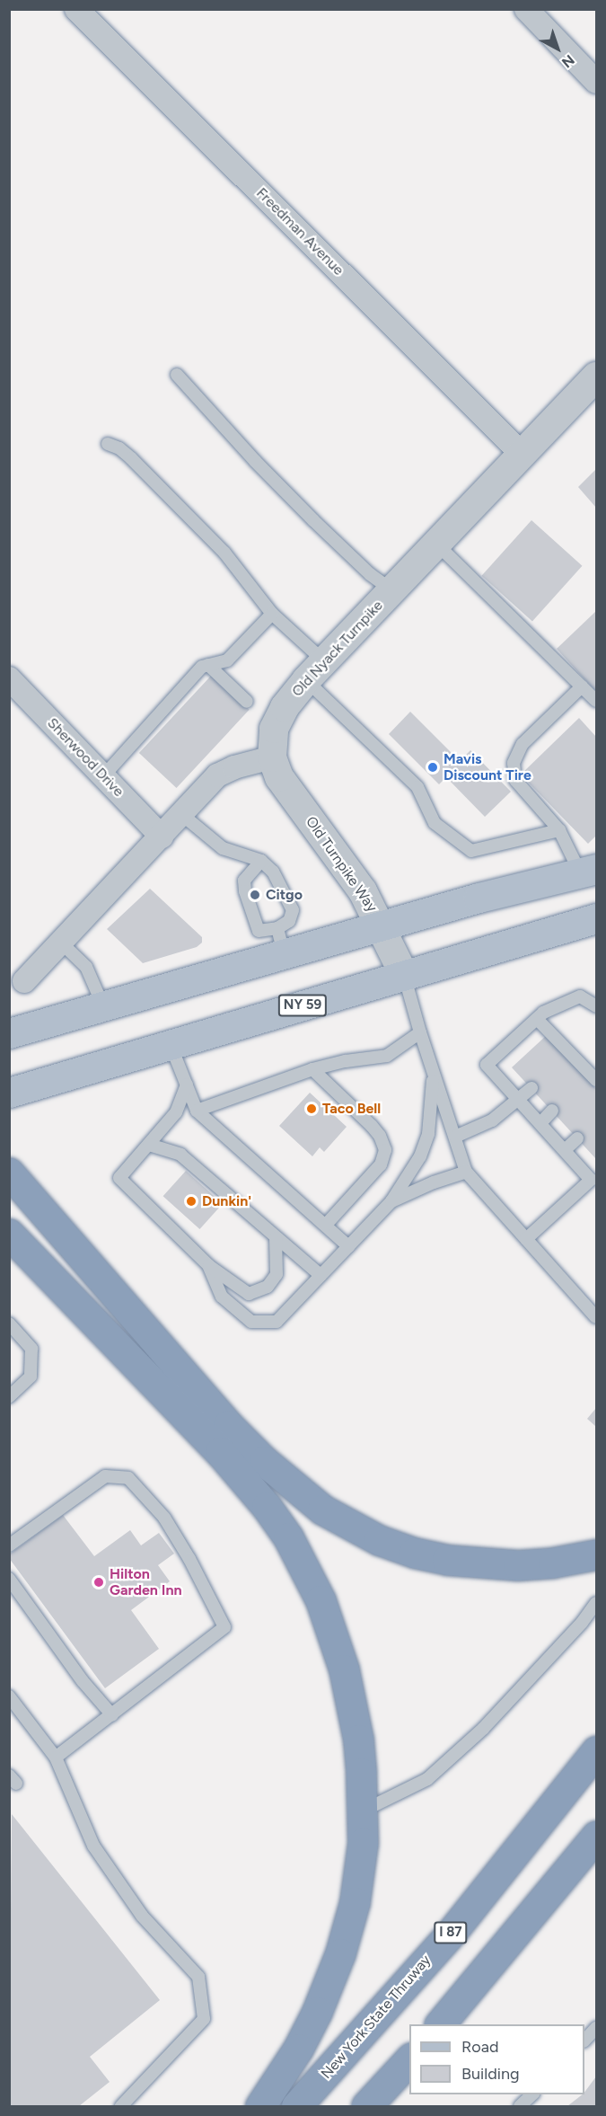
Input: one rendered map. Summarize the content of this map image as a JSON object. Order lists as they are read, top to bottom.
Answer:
{
  "streets": {
    "highway": ["I 87", "New York State Thruway"],
    "main road": ["NY 59"],
    "street": [
      "Freedman Avenue",
      "Old Nyack Turnpike",
      "Sherwood Drive",
      "Old Turnpike Way"
    ]
  },
  "crossings": [
    ["Freedman Avenue", "Old Nyack Turnpike"],
    ["Old Nyack Turnpike", "Old Turnpike Way"],
    ["Old Turnpike Way", "NY 59"]
  ],
  "places": [
    "Mavis Discount Tire",
    "Citgo",
    "Taco Bell",
    "Dunkin'",
    "Hilton Garden Inn"
  ],
  "legend": ["Road", "Building"],
  "north": "bottom right"
}
